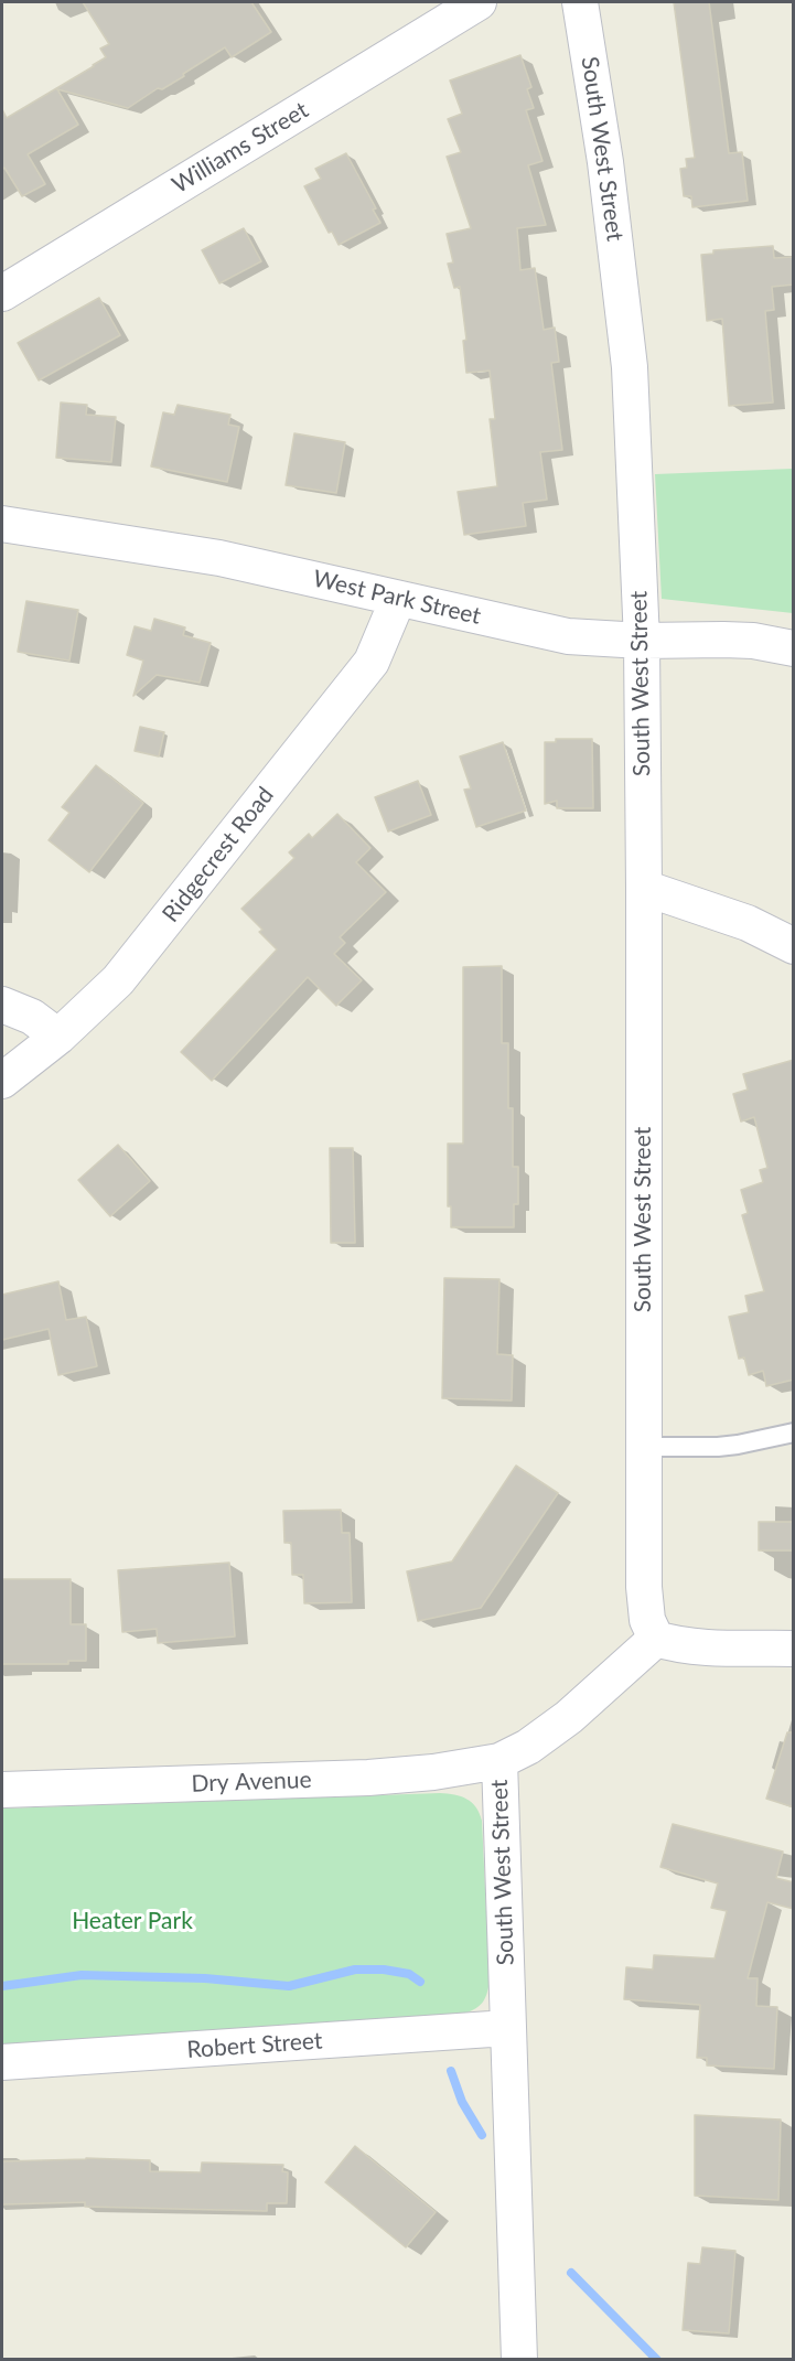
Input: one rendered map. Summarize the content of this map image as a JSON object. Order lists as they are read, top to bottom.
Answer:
{
  "streets": {
    "street": [
      "Williams Street",
      "South West Street",
      "West Park Street",
      "Ridgecrest Road",
      "Dry Avenue",
      "Robert Street"
    ]
  },
  "crossings": [
    ["South West Street", "West Park Street"],
    ["South West Street", "Dry Avenue"],
    ["South West Street", "Robert Street"],
    ["West Park Street", "Ridgecrest Road"]
  ],
  "parks": ["Heater Park"]
}
